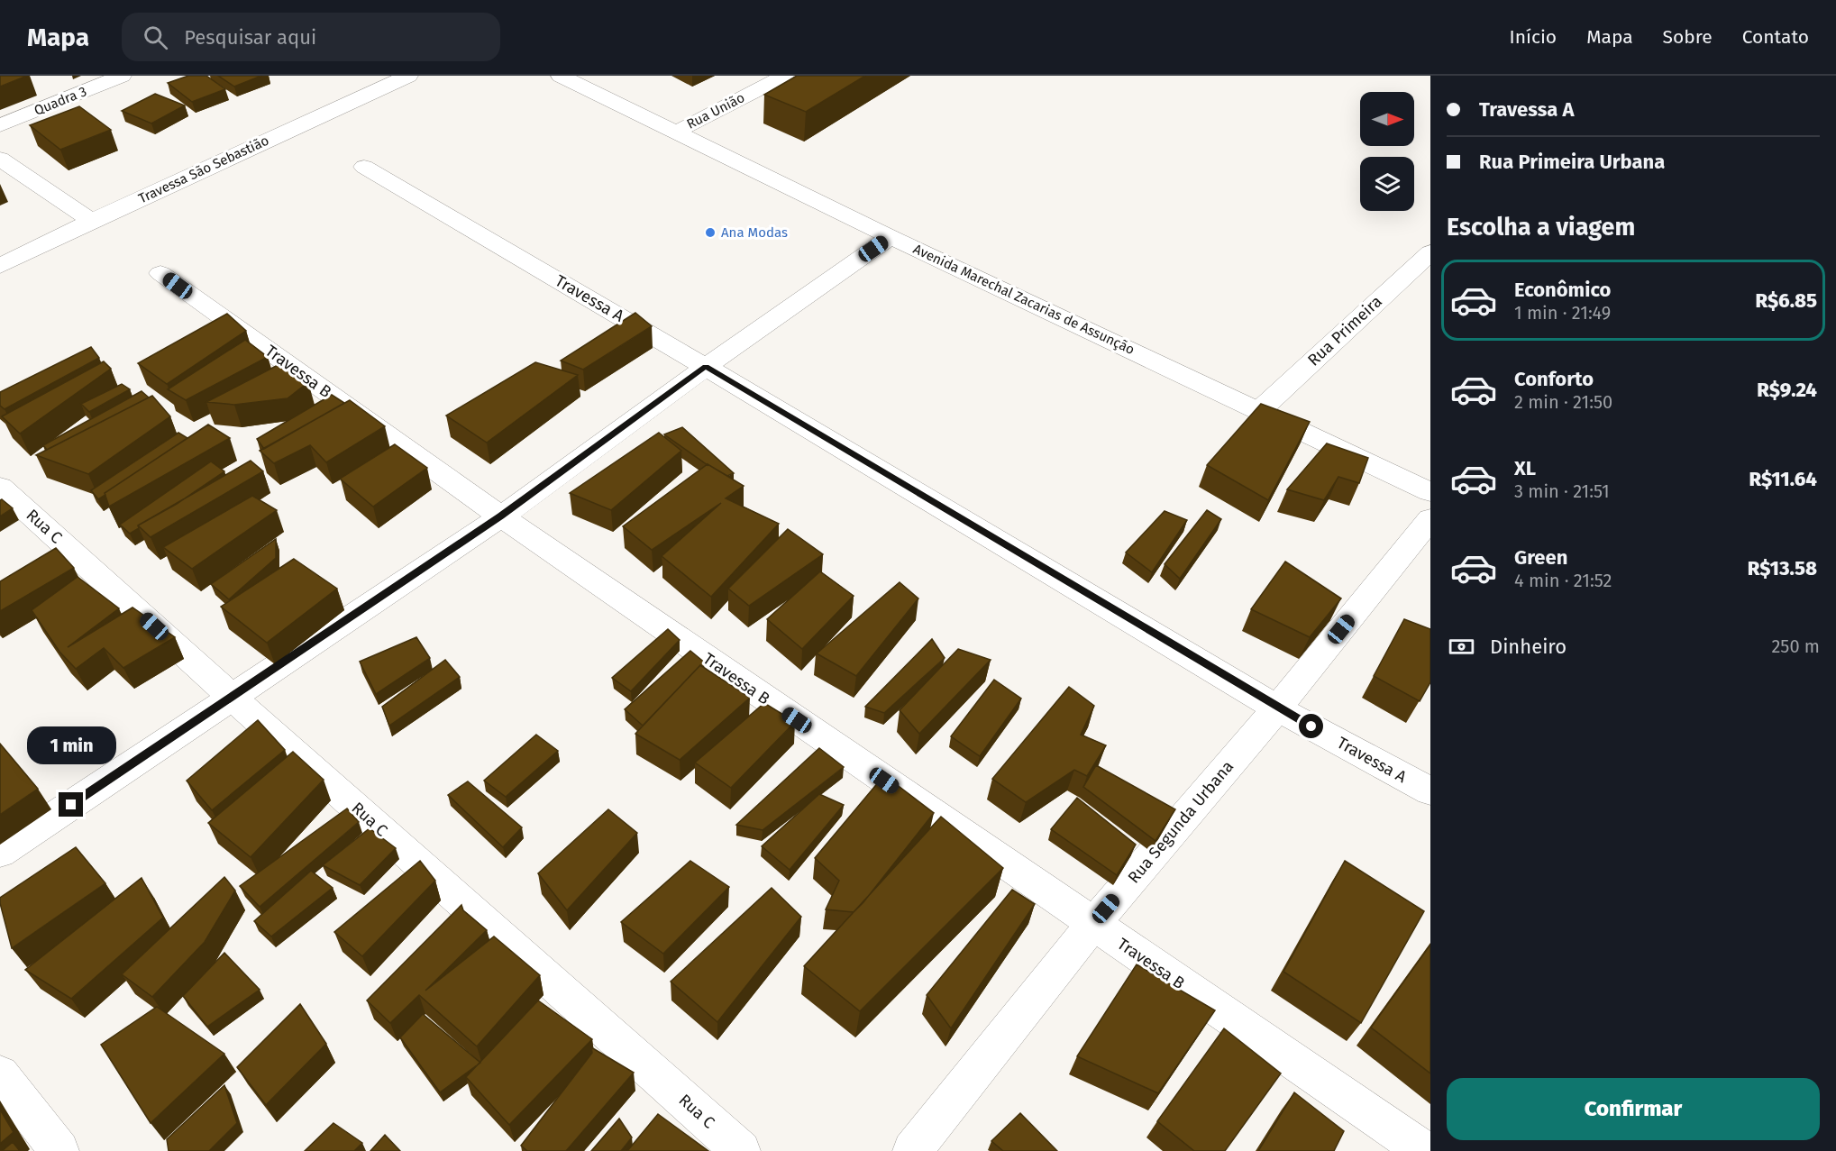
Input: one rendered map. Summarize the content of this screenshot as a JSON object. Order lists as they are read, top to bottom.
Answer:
{
  "streets": {
    "street": [
      "Quadra 3",
      "Rua União",
      "Travessa São Sebastião",
      "Travessa A",
      "Avenida Marechal Zacarias de Assunção",
      "Rua Primeira",
      "Travessa B",
      "Rua C",
      "Rua Segunda Urbana"
    ]
  },
  "crossings": [
    ["Rua União", "Avenida Marechal Zacarias de Assunção"],
    ["Travessa A", "Rua Segunda Urbana"],
    ["Avenida Marechal Zacarias de Assunção", "Rua Primeira"],
    ["Travessa B", "Rua Segunda Urbana"]
  ],
  "places": ["Ana Modas"],
  "north": "right",
  "page": {
    "header": "Mapa",
    "search": "Pesquisar aqui",
    "nav": [
      "Início",
      "Mapa",
      "Sobre",
      "Contato"
    ],
    "banner": ["Travessa A", "Rua Primeira Urbana"],
    "heading": "Escolha a viagem",
    "list": [
      {
        "name": "Econômico",
        "note": "1 min · 21:49",
        "value": "R$6.85"
      },
      {
        "name": "Conforto",
        "note": "2 min · 21:50",
        "value": "R$9.24"
      },
      {
        "name": "XL",
        "note": "3 min · 21:51",
        "value": "R$11.64"
      },
      {
        "name": "Green",
        "note": "4 min · 21:52",
        "value": "R$13.58"
      }
    ],
    "pay": ["Dinheiro", "250 m"],
    "bubble": "1 min",
    "buttons": "Confirmar"
  }
}
